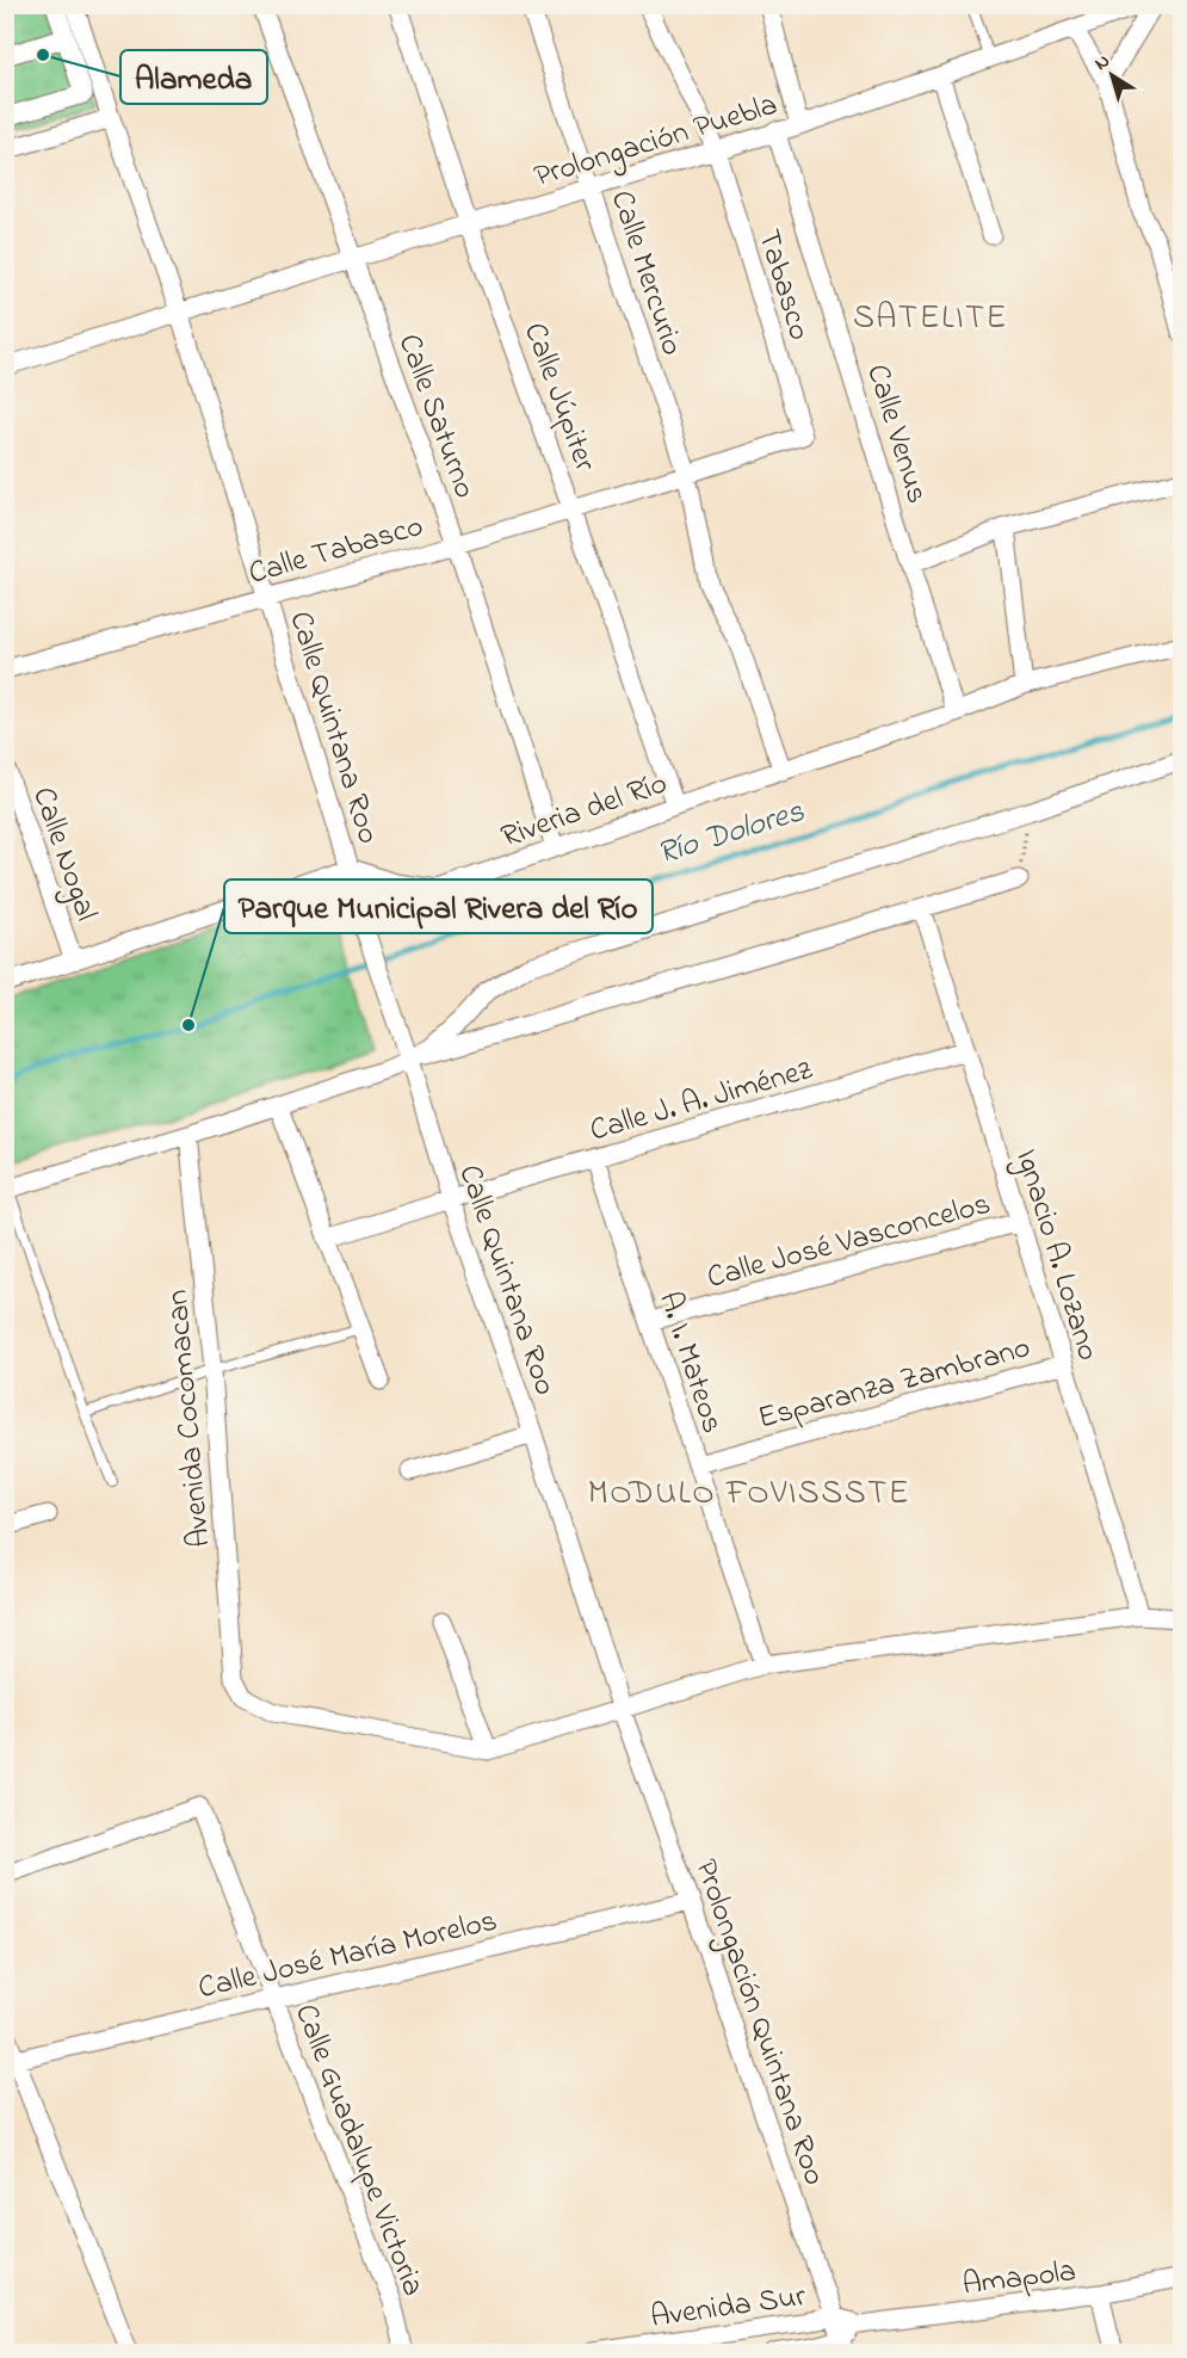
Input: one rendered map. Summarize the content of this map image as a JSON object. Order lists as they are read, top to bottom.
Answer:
{
  "streets": {
    "street": [
      "Prolongación Puebla",
      "Calle Mercurio",
      "Tabasco",
      "Calle Júpiter",
      "Calle Saturno",
      "Calle Venus",
      "Calle Tabasco",
      "Calle Quintana Roo",
      "Riveria del Río",
      "Calle Nogal",
      "Calle J. A. Jiménez",
      "Calle José Vasconcelos",
      "Ignacio A. Lozano",
      "A. I. Mateos",
      "Esparanza Zambrano",
      "Avenida Cocomacan",
      "Calle José María Morelos",
      "Prolongación Quintana Roo",
      "Calle Guadalupe Victoria",
      "Amapola",
      "Avenida Sur"
    ]
  },
  "crossings": [
    ["Prolongación Puebla", "Calle Mercurio"],
    ["Prolongación Puebla", "Tabasco"],
    ["Prolongación Puebla", "Calle Júpiter"],
    ["Prolongación Puebla", "Calle Saturno"],
    ["Prolongación Puebla", "Calle Venus"],
    ["Prolongación Puebla", "Calle Quintana Roo"],
    ["Calle Mercurio", "Calle Tabasco"],
    ["Calle Mercurio", "Riveria del Río"],
    ["Tabasco", "Calle Tabasco"],
    ["Calle Júpiter", "Calle Tabasco"],
    ["Calle Júpiter", "Riveria del Río"],
    ["Calle Saturno", "Calle Tabasco"],
    ["Calle Saturno", "Riveria del Río"],
    ["Calle Venus", "Riveria del Río"],
    ["Calle Tabasco", "Calle Quintana Roo"],
    ["Calle Quintana Roo", "Riveria del Río"],
    ["Calle Quintana Roo", "Calle J. A. Jiménez"],
    ["Calle Quintana Roo", "Prolongación Quintana Roo"],
    ["Calle J. A. Jiménez", "Ignacio A. Lozano"],
    ["Calle J. A. Jiménez", "A. I. Mateos"],
    ["Calle José Vasconcelos", "Ignacio A. Lozano"],
    ["Calle José Vasconcelos", "A. I. Mateos"],
    ["Ignacio A. Lozano", "Esparanza Zambrano"],
    ["A. I. Mateos", "Esparanza Zambrano"],
    ["Calle José María Morelos", "Prolongación Quintana Roo"],
    ["Calle José María Morelos", "Calle Guadalupe Victoria"],
    ["Prolongación Quintana Roo", "Amapola"],
    ["Prolongación Quintana Roo", "Avenida Sur"],
    ["Amapola", "Avenida Sur"]
  ],
  "districts": ["SATELITE", "MODULO FOVISSSTE"],
  "water": ["Río Dolores"],
  "places": ["Alameda", "Parque Municipal Rivera del Río"],
  "north": "top left"
}
